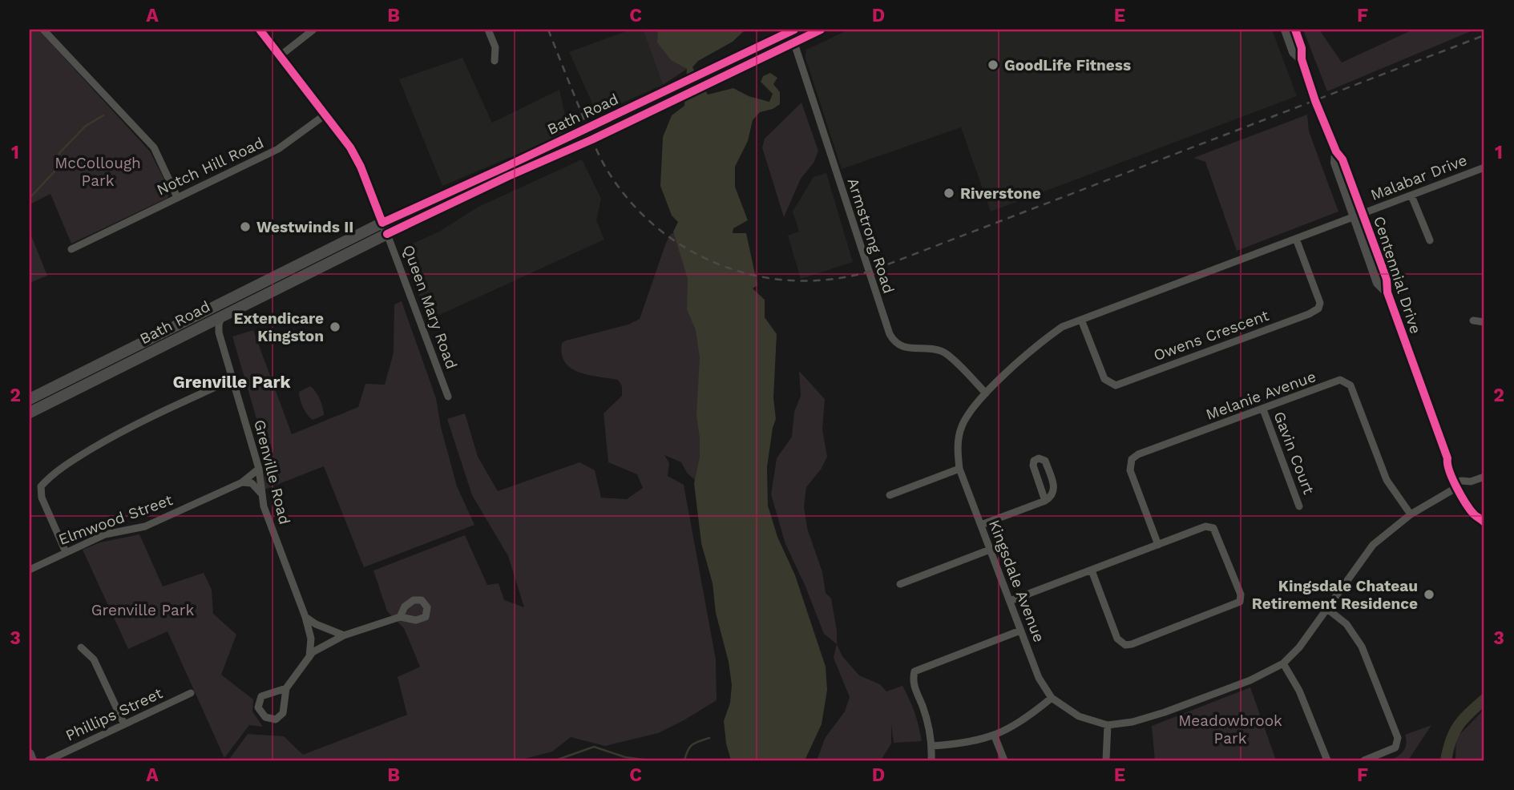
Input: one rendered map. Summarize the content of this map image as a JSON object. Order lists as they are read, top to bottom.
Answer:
{
  "streets": {
    "main road": ["Bath Road", "Centennial Drive", "Queen Mary Road"],
    "street": [
      "Notch Hill Road",
      "Malabar Drive",
      "Armstrong Road",
      "Owens Crescent",
      "Melanie Avenue",
      "Gavin Court",
      "Grenville Road",
      "Elmwood Street",
      "Kingsdale Avenue",
      "Phillips Street"
    ]
  },
  "crossings": [
    ["Bath Road", "Armstrong Road"],
    ["Bath Road", "Queen Mary Road"],
    ["Bath Road", "Grenville Road"],
    ["Notch Hill Road", "Queen Mary Road"],
    ["Malabar Drive", "Centennial Drive"],
    ["Malabar Drive", "Kingsdale Avenue"],
    ["Armstrong Road", "Kingsdale Avenue"],
    ["Centennial Drive", "Kingsdale Avenue"],
    ["Owens Crescent", "Kingsdale Avenue"],
    ["Melanie Avenue", "Gavin Court"],
    ["Melanie Avenue", "Kingsdale Avenue"],
    ["Grenville Road", "Elmwood Street"]
  ],
  "districts": ["Grenville Park"],
  "parks": ["McCollough Park", "Grenville Park", "Meadowbrook Park"],
  "places": [
    "GoodLife Fitness",
    "Riverstone",
    "Westwinds II",
    "Extendicare Kingston",
    "Kingsdale Chateau Retirement Residence"
  ],
  "grid": {
    "columns": [
      "A",
      "B",
      "C",
      "D",
      "E",
      "F"
    ],
    "rows": ["1", "2", "3"]
  }
}
